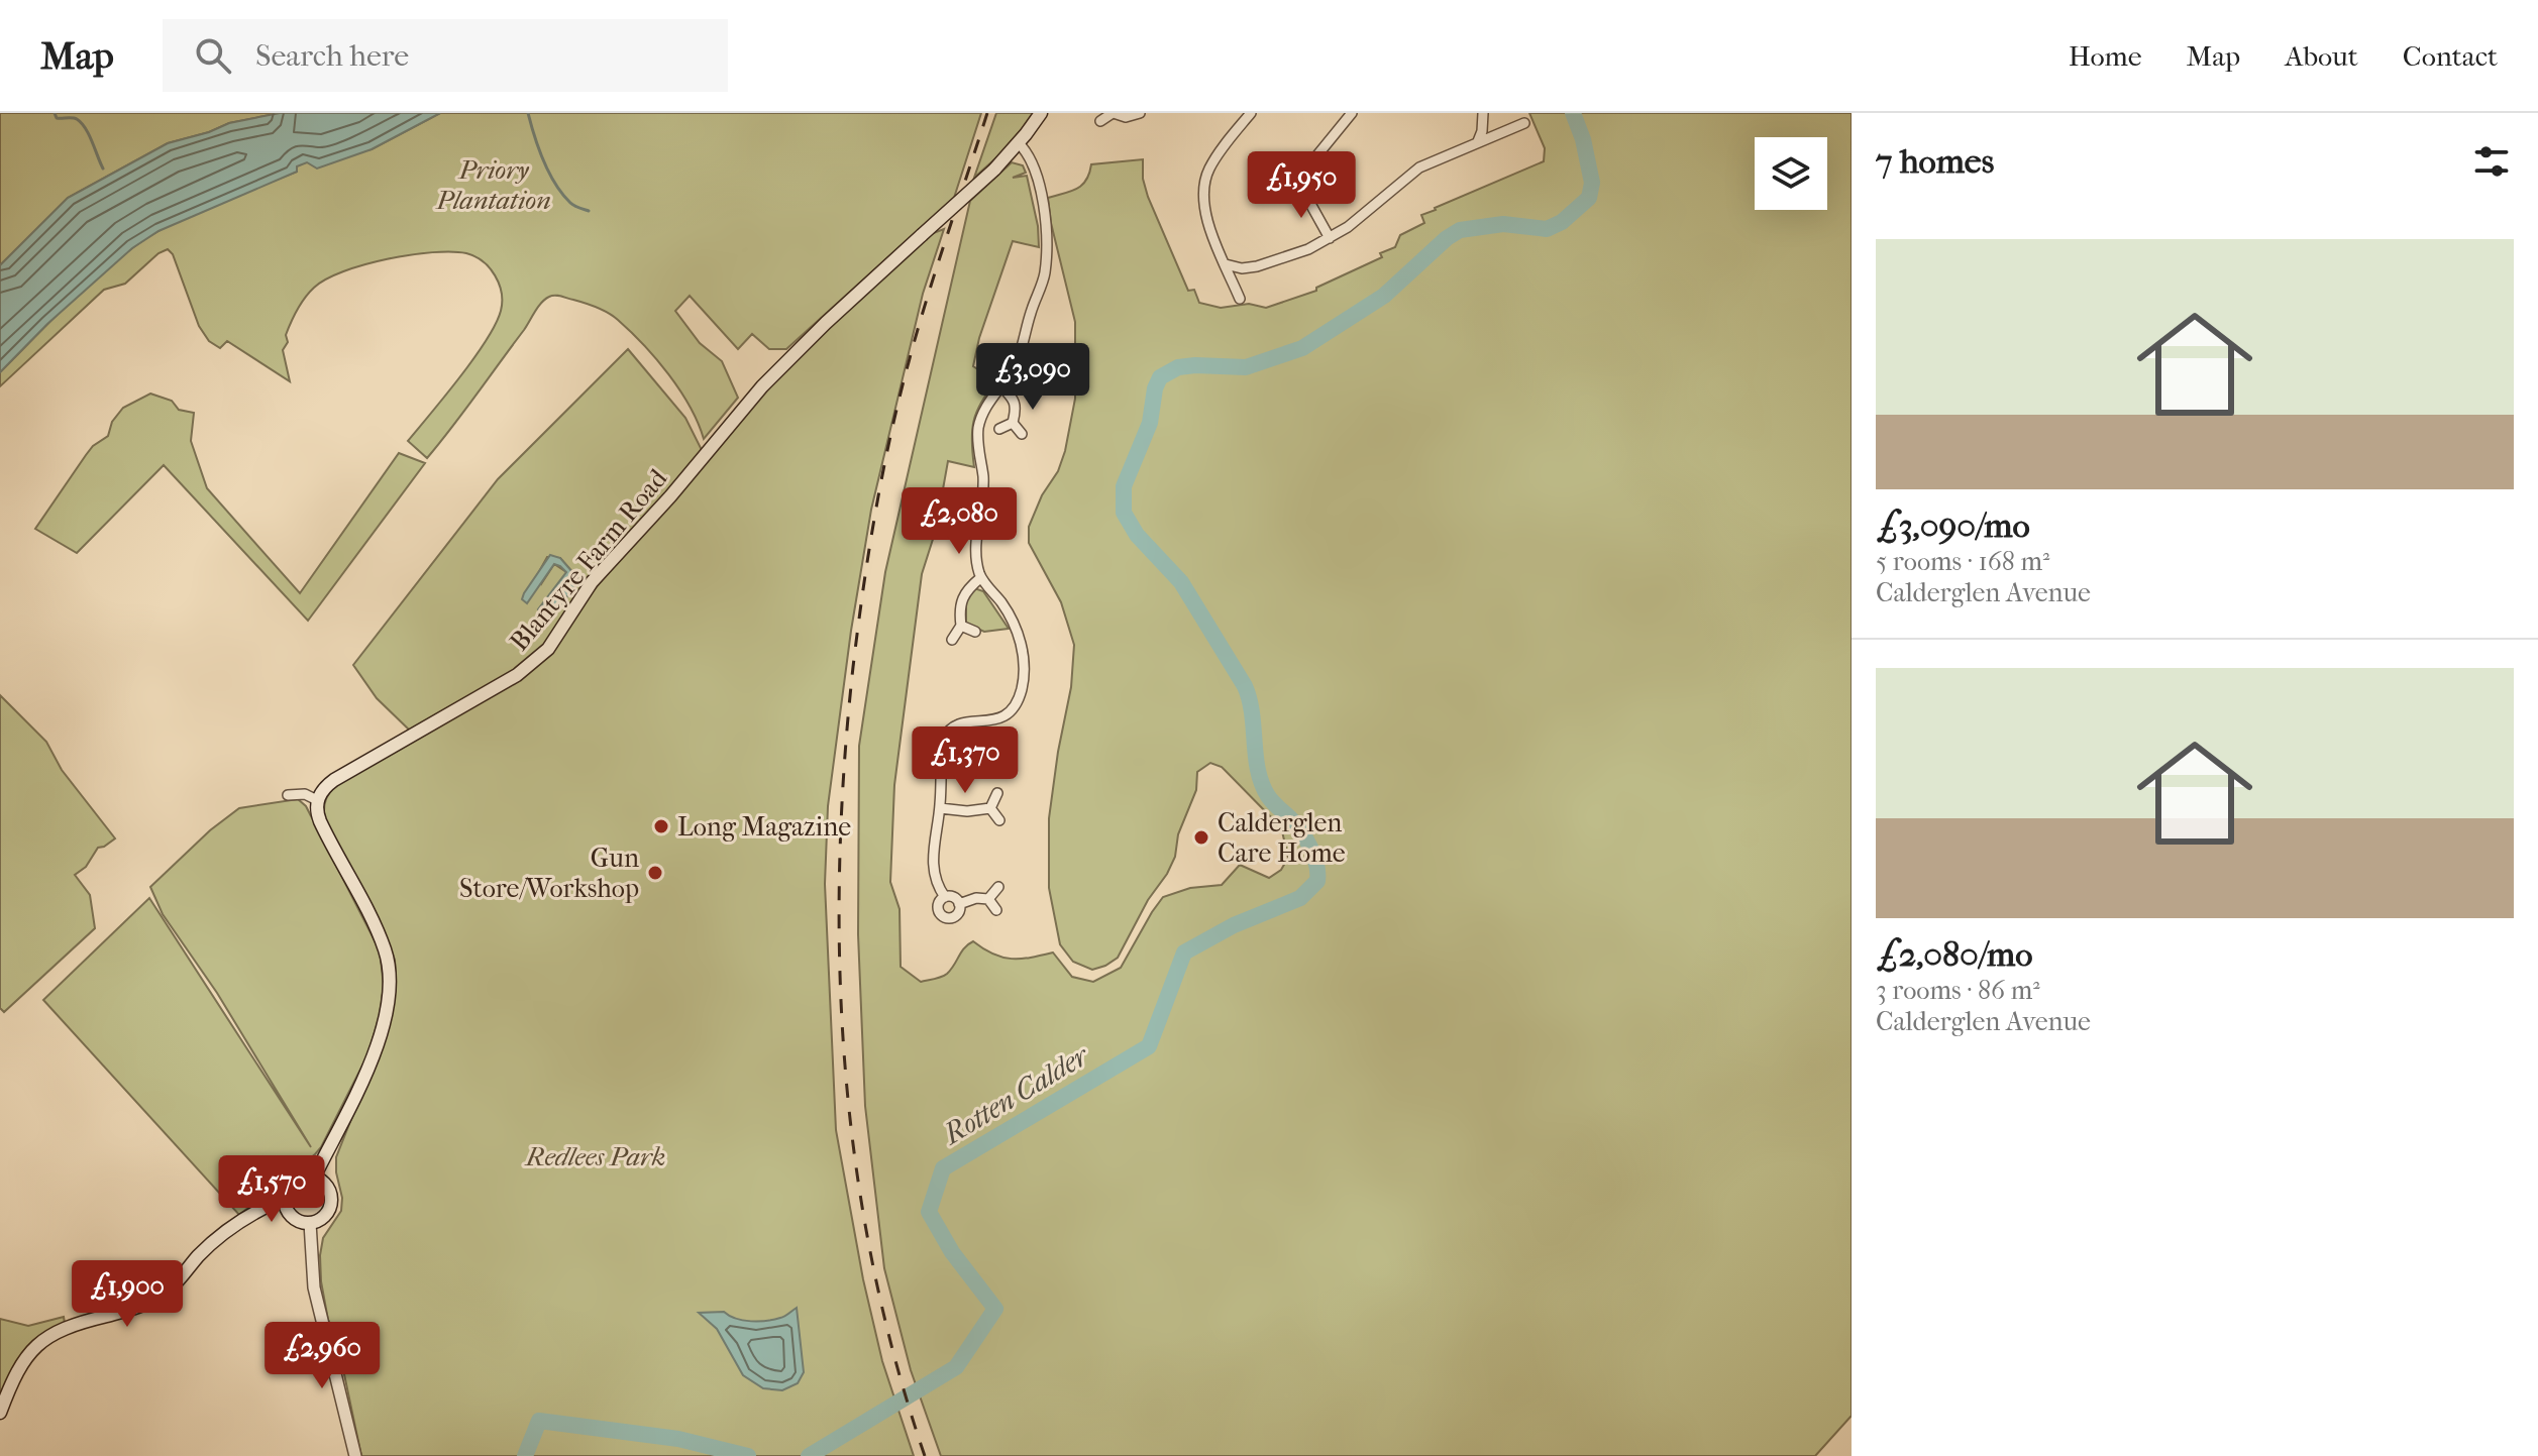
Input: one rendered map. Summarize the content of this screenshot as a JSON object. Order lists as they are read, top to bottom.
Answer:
{
  "streets": {
    "main road": ["Blantyre Farm Road"]
  },
  "water": ["Rotten Calder"],
  "parks": ["Priory Plantation", "Redlees Park"],
  "places": ["Long Magazine", "Calderglen Care Home", "Gun Store/Workshop"],
  "page": {
    "header": "Map",
    "search": "Search here",
    "nav": [
      "Home",
      "Map",
      "About",
      "Contact"
    ],
    "heading": "7 homes",
    "price": [
      "£1,950",
      "£3,090",
      "£2,080",
      "£1,370",
      "£1,570",
      "£1,900",
      "£2,960"
    ],
    "list": [
      {
        "name": "£3,090/mo",
        "note": "5 rooms · 168 m² · Calderglen Avenue"
      },
      {
        "name": "£2,080/mo",
        "note": "3 rooms · 86 m² · Calderglen Avenue"
      }
    ]
  }
}
